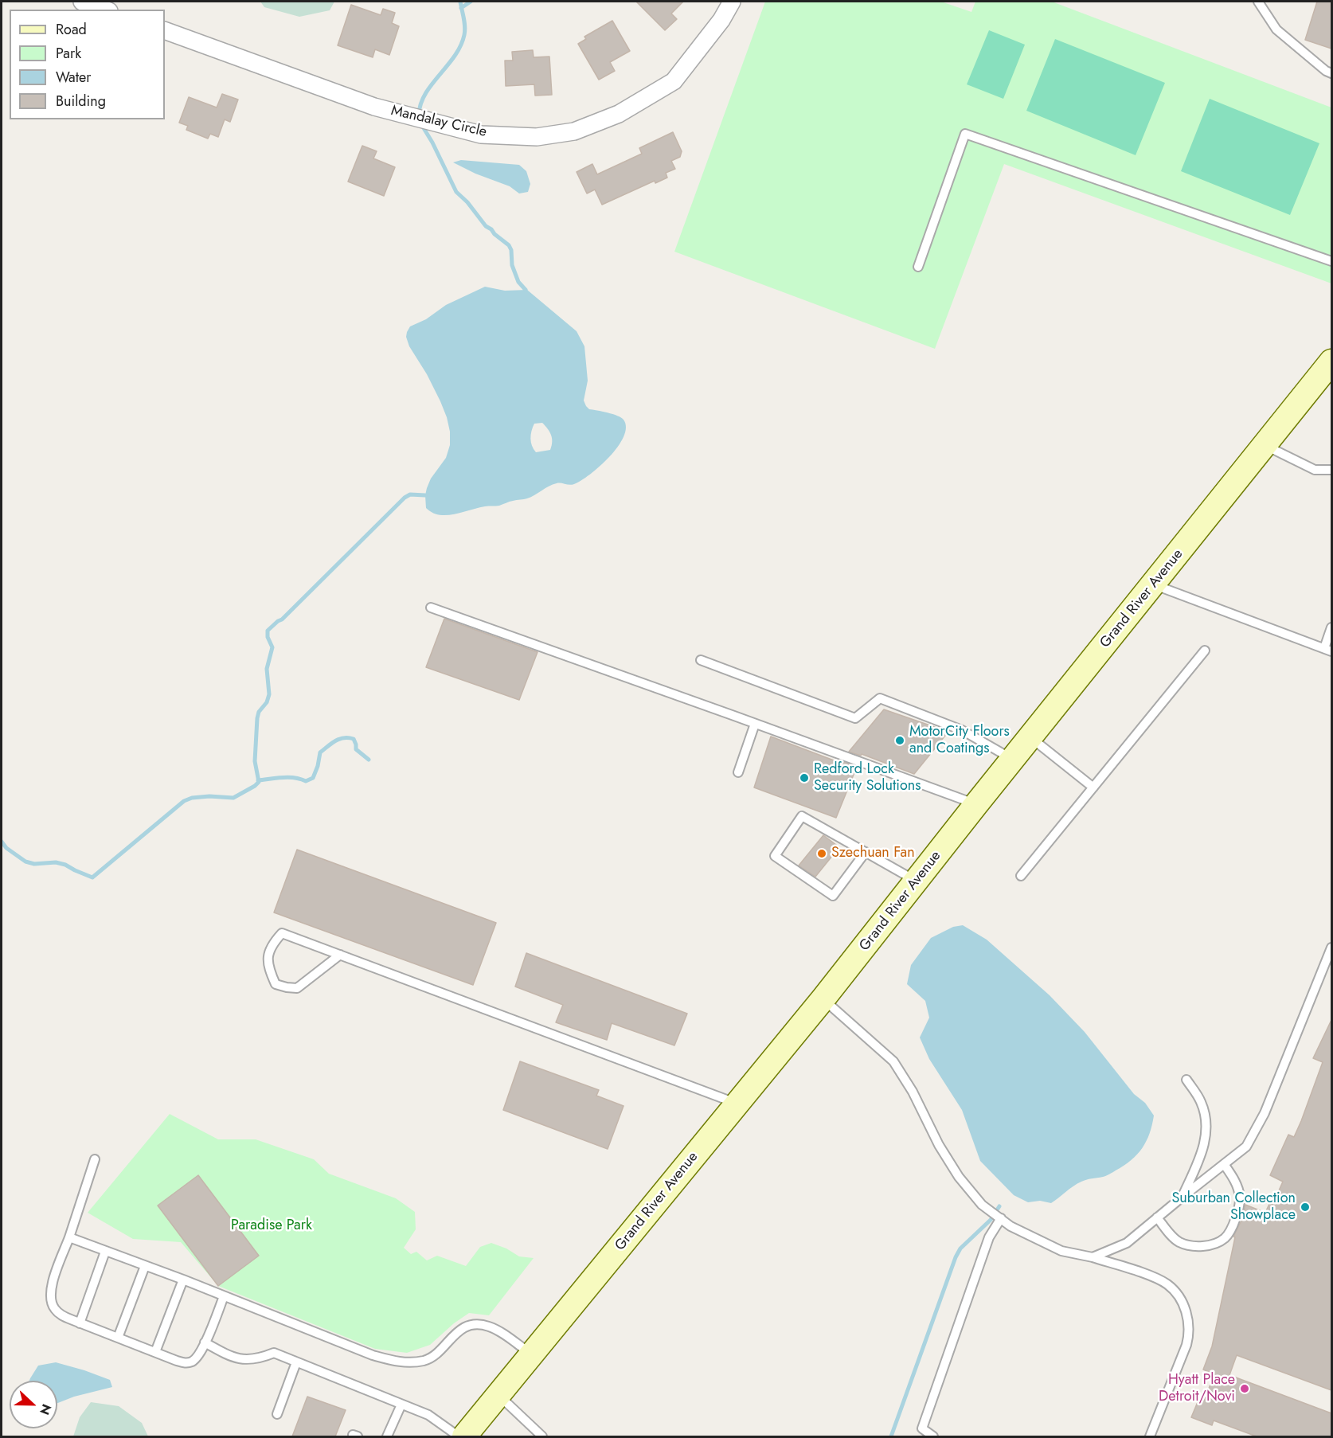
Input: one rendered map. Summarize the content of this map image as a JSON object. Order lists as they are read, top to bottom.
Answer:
{
  "streets": {
    "main road": ["Grand River Avenue"],
    "street": ["Mandalay Circle"]
  },
  "parks": ["Paradise Park"],
  "places": [
    "MotorCity Floors and Coatings",
    "Redford Lock Security Solutions",
    "Szechuan Fan",
    "Suburban Collection Showplace",
    "Hyatt Place Detroit/Novi"
  ],
  "legend": [
    "Road",
    "Park",
    "Water",
    "Building"
  ],
  "north": "right"
}
